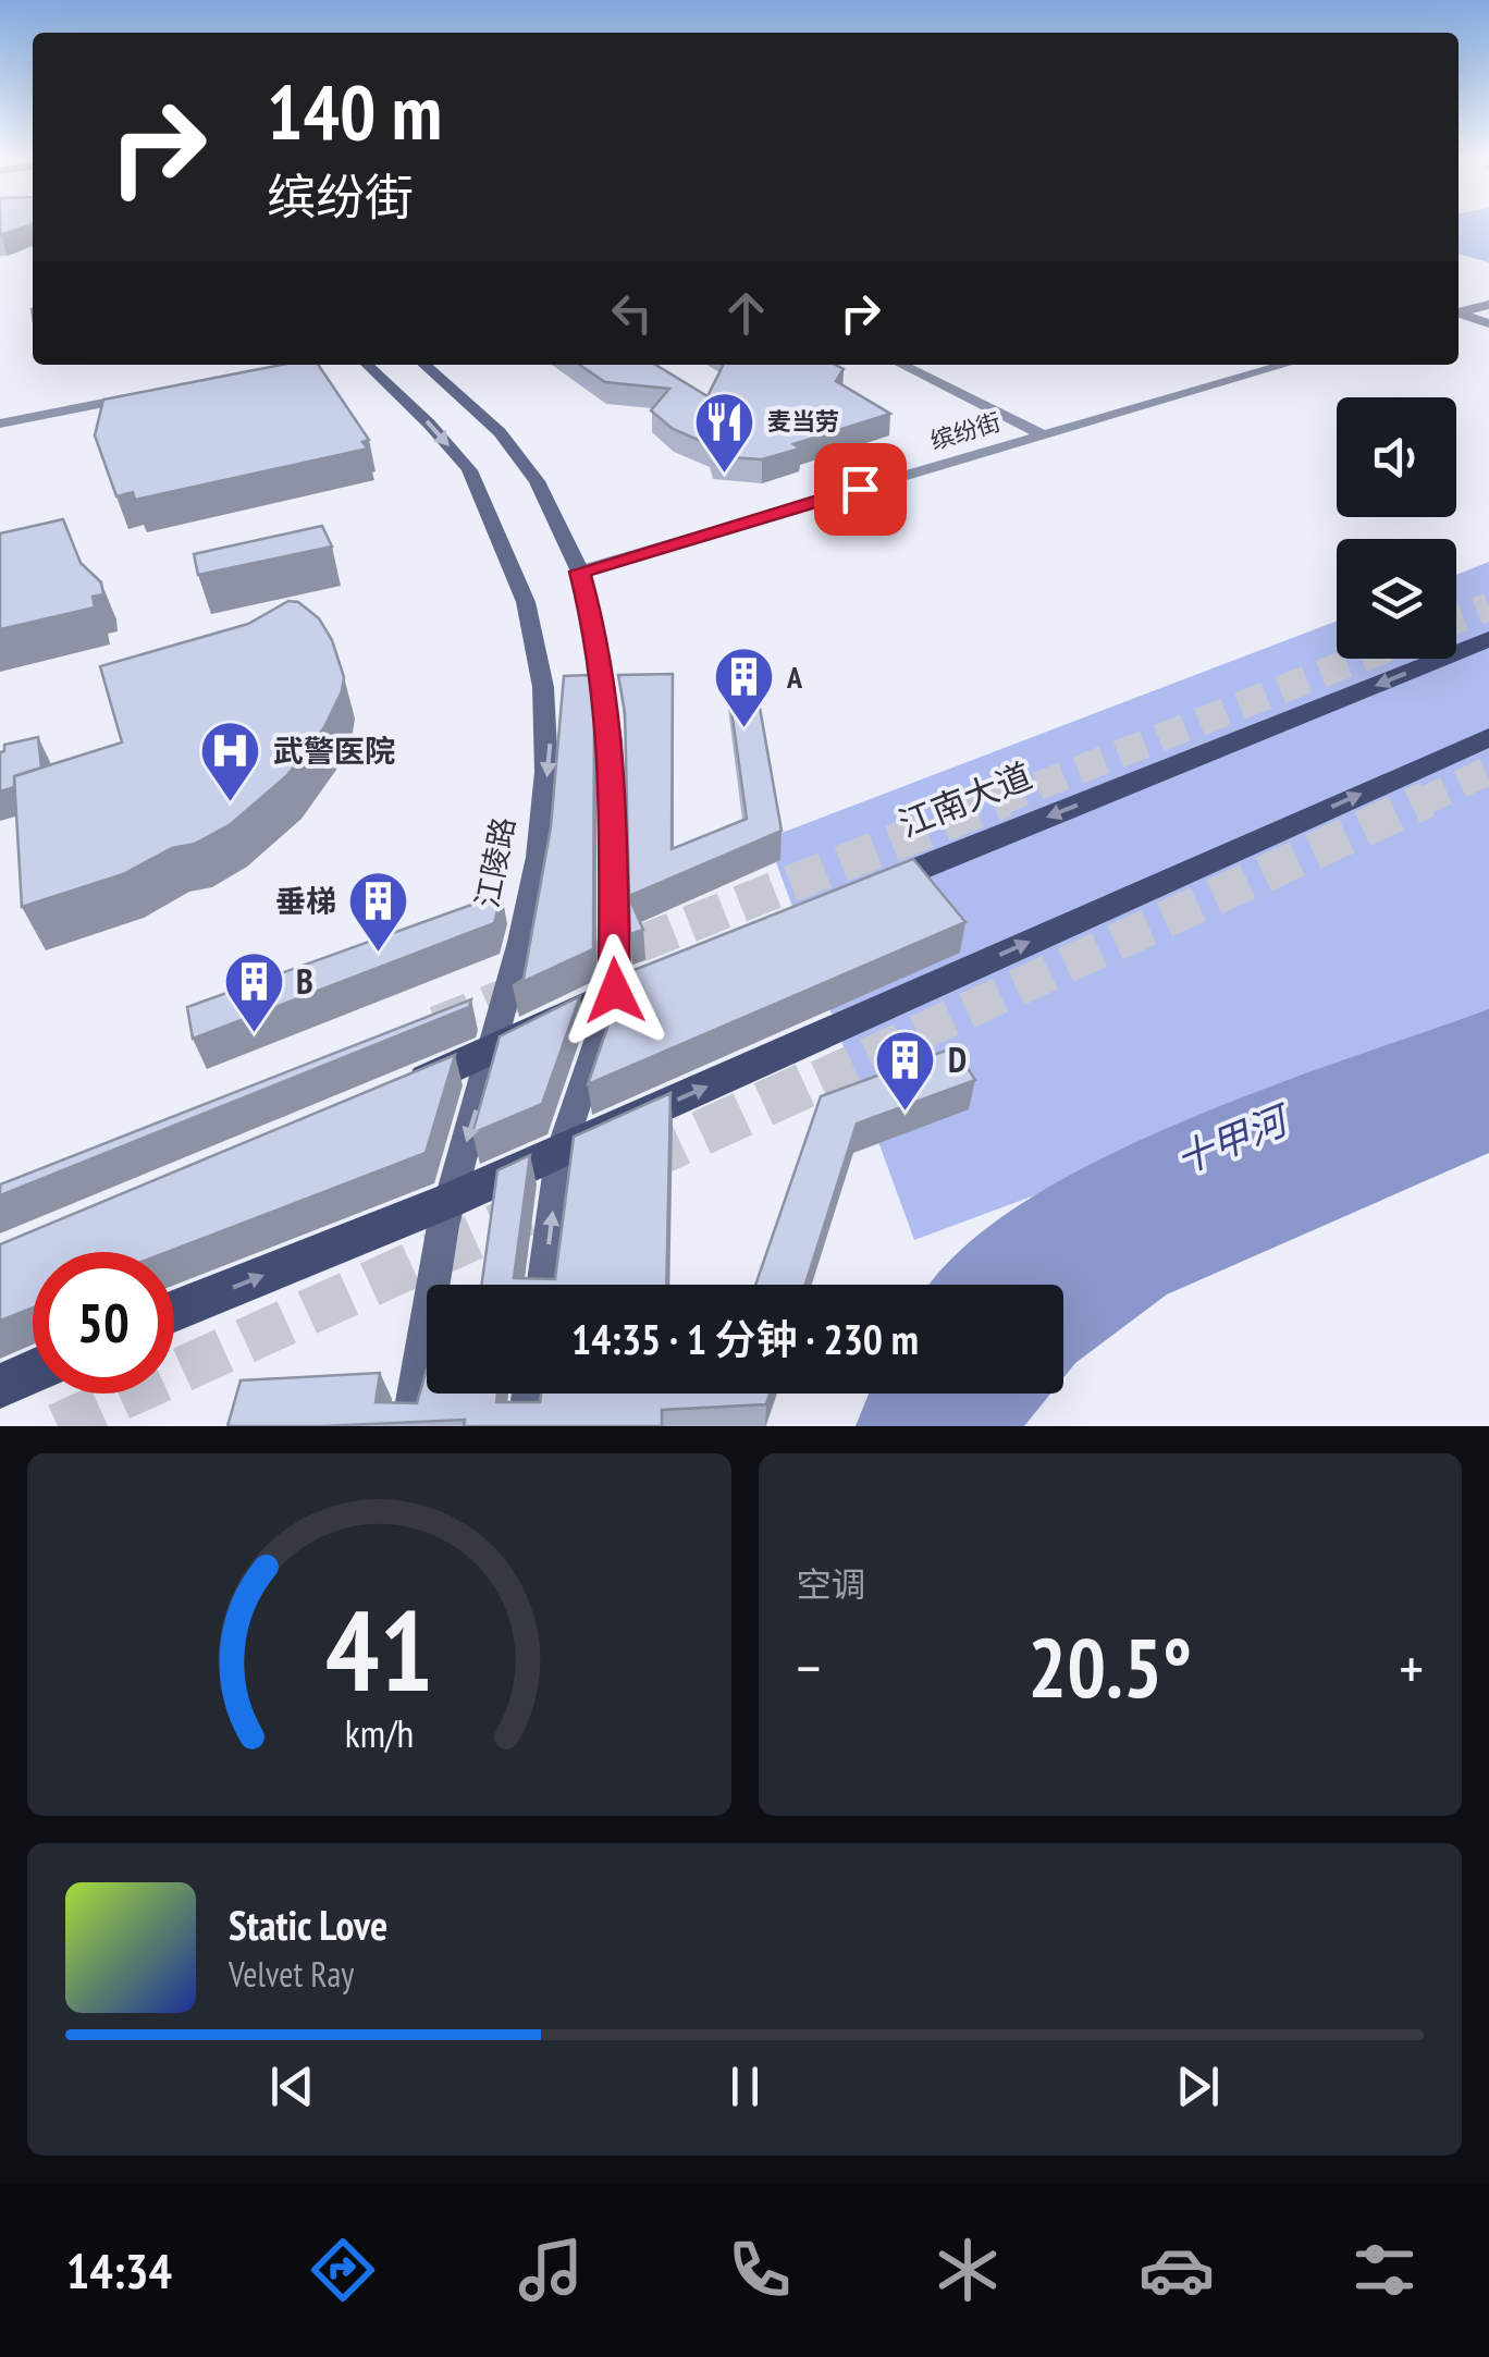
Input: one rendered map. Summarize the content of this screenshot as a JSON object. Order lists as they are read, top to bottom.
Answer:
{
  "streets": {
    "main road": ["江南大道", "江陵路"],
    "street": ["缤纷街"]
  },
  "water": ["十甲河"],
  "places": {
    "restaurant": ["麦当劳"],
    "building": [
      "A",
      "垂梯",
      "B",
      "D"
    ],
    "hospital": ["武警医院"]
  },
  "page": {
    "turn": ["140 m", "缤纷街"],
    "limit": "50",
    "trip": "14:35 · 1 分钟 · 230 m",
    "tile": "空调",
    "heat": ["−", "20.5°", "+"],
    "song": ["Static Love", "Velvet Ray"],
    "tabs": "14:34",
    "gauge": ["41", "km/h"]
  }
}
